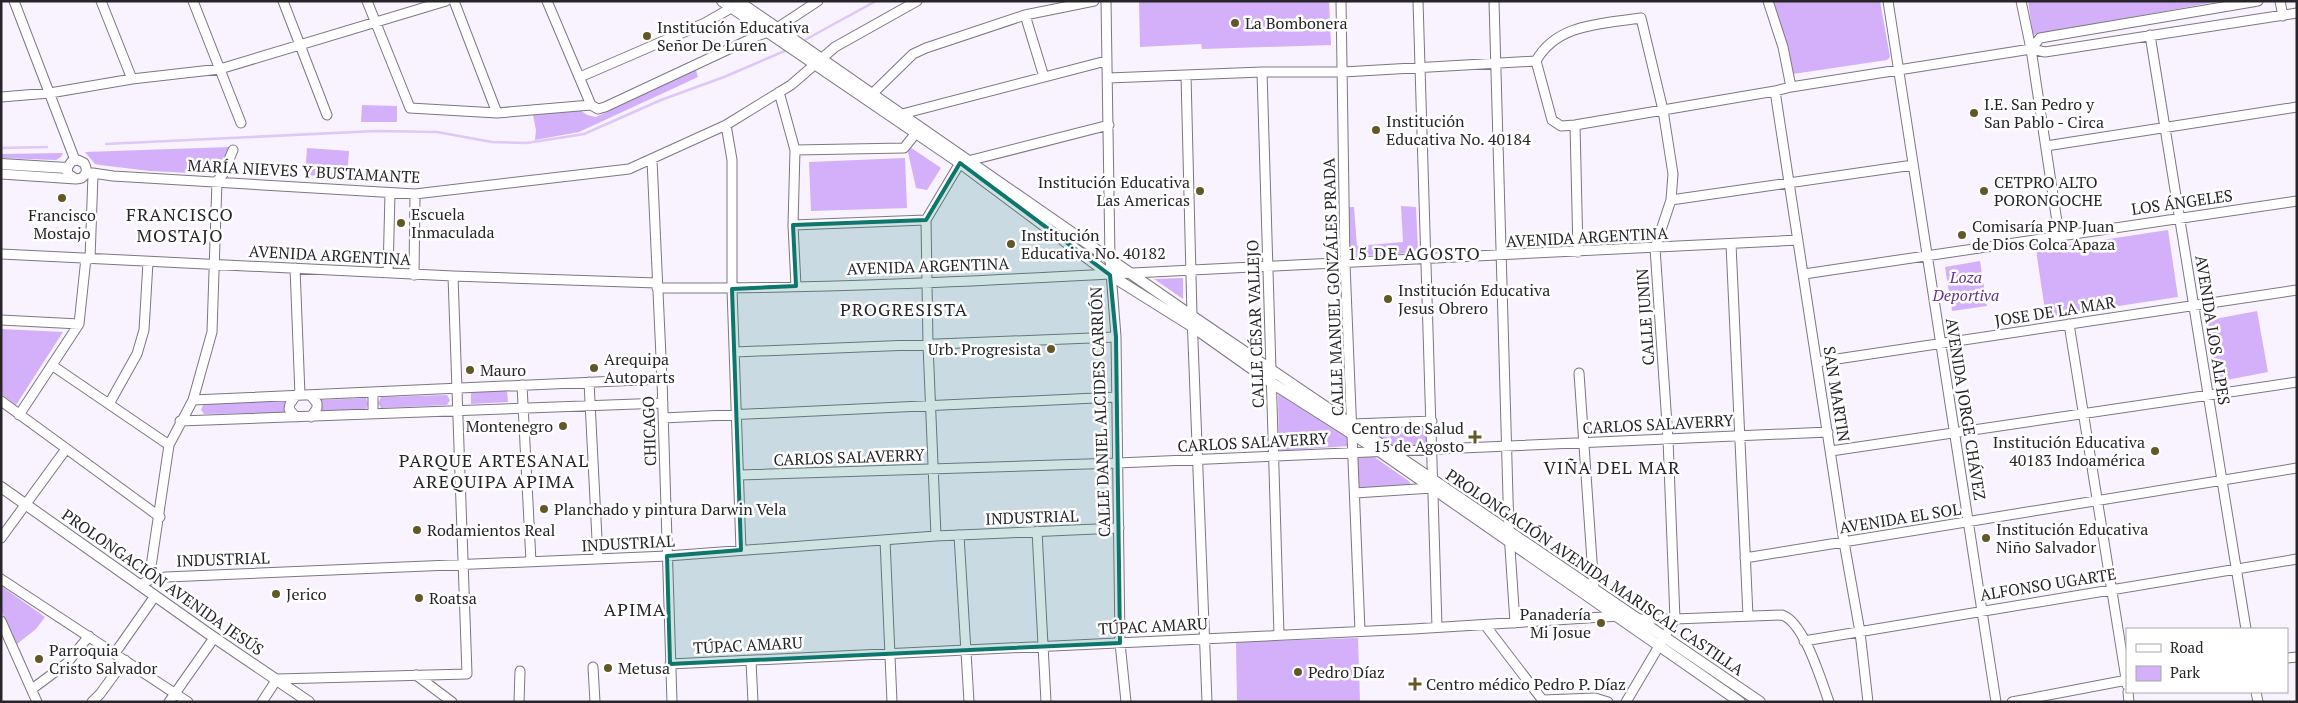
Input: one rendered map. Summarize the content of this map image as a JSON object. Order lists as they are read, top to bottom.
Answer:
{
  "streets": {
    "main road": ["PROLONGACIÓN AVENIDA MARISCAL CASTILLA", "PROLONGACIÓN AVENIDA JESÚS"],
    "street": [
      "MARÍA NIEVES Y BUSTAMANTE",
      "LOS ÁNGELES",
      "AVENIDA ARGENTINA",
      "CALLE MANUEL GONZÁLES PRADA",
      "JOSE DE LA MAR",
      "CALLE JUNIN",
      "CALLE CÉSAR VALLEJO",
      "AVENIDA LOS ALPES",
      "SAN MARTIN",
      "AVENIDA JORGE CHÁVEZ",
      "CALLE DANIEL ALCIDES CARRIÓN",
      "CARLOS SALAVERRY",
      "CHICAGO",
      "INDUSTRIAL",
      "AVENIDA EL SOL",
      "ALFONSO UGARTE",
      "TÚPAC AMARU"
    ]
  },
  "crossings": [
    ["MARÍA NIEVES Y BUSTAMANTE", "CHICAGO"],
    ["MARÍA NIEVES Y BUSTAMANTE", "PROLONGACIÓN AVENIDA MARISCAL CASTILLA"],
    ["LOS ÁNGELES", "AVENIDA LOS ALPES"],
    ["LOS ÁNGELES", "SAN MARTIN"],
    ["LOS ÁNGELES", "AVENIDA JORGE CHÁVEZ"],
    ["AVENIDA ARGENTINA", "CALLE MANUEL GONZÁLES PRADA"],
    ["AVENIDA ARGENTINA", "CALLE JUNIN"],
    ["AVENIDA ARGENTINA", "CALLE CÉSAR VALLEJO"],
    ["AVENIDA ARGENTINA", "SAN MARTIN"],
    ["AVENIDA ARGENTINA", "CALLE DANIEL ALCIDES CARRIÓN"],
    ["AVENIDA ARGENTINA", "CHICAGO"],
    ["AVENIDA ARGENTINA", "PROLONGACIÓN AVENIDA MARISCAL CASTILLA"],
    ["CALLE MANUEL GONZÁLES PRADA", "CARLOS SALAVERRY"],
    ["CALLE MANUEL GONZÁLES PRADA", "PROLONGACIÓN AVENIDA MARISCAL CASTILLA"],
    ["CALLE MANUEL GONZÁLES PRADA", "TÚPAC AMARU"],
    ["JOSE DE LA MAR", "AVENIDA LOS ALPES"],
    ["JOSE DE LA MAR", "SAN MARTIN"],
    ["JOSE DE LA MAR", "AVENIDA JORGE CHÁVEZ"],
    ["CALLE JUNIN", "CARLOS SALAVERRY"],
    ["CALLE JUNIN", "TÚPAC AMARU"],
    ["CALLE CÉSAR VALLEJO", "CARLOS SALAVERRY"],
    ["CALLE CÉSAR VALLEJO", "PROLONGACIÓN AVENIDA MARISCAL CASTILLA"],
    ["CALLE CÉSAR VALLEJO", "TÚPAC AMARU"],
    ["AVENIDA LOS ALPES", "AVENIDA EL SOL"],
    ["AVENIDA LOS ALPES", "ALFONSO UGARTE"],
    ["SAN MARTIN", "CARLOS SALAVERRY"],
    ["SAN MARTIN", "AVENIDA EL SOL"],
    ["SAN MARTIN", "ALFONSO UGARTE"],
    ["AVENIDA JORGE CHÁVEZ", "AVENIDA EL SOL"],
    ["AVENIDA JORGE CHÁVEZ", "ALFONSO UGARTE"],
    ["CALLE DANIEL ALCIDES CARRIÓN", "CARLOS SALAVERRY"],
    ["CALLE DANIEL ALCIDES CARRIÓN", "INDUSTRIAL"],
    ["CALLE DANIEL ALCIDES CARRIÓN", "PROLONGACIÓN AVENIDA MARISCAL CASTILLA"],
    ["CALLE DANIEL ALCIDES CARRIÓN", "TÚPAC AMARU"],
    ["CARLOS SALAVERRY", "PROLONGACIÓN AVENIDA MARISCAL CASTILLA"],
    ["CHICAGO", "INDUSTRIAL"],
    ["CHICAGO", "TÚPAC AMARU"],
    ["INDUSTRIAL", "PROLONGACIÓN AVENIDA JESÚS"],
    ["PROLONGACIÓN AVENIDA MARISCAL CASTILLA", "TÚPAC AMARU"],
    ["ALFONSO UGARTE", "TÚPAC AMARU"]
  ],
  "districts": [
    "FRANCISCO MOSTAJO",
    "15 DE AGOSTO",
    "PROGRESISTA",
    "PARQUE ARTESANAL AREQUIPA APIMA",
    "VIÑA DEL MAR",
    "APIMA"
  ],
  "parks": ["Loza Deportiva"],
  "places": {
    "other": [
      "La Bombonera",
      "Institución Educativa Señor De Luren",
      "I.E. San Pedro y San Pablo - Circa",
      "Institución Educativa No. 40184",
      "Institución Educativa Las Americas",
      "CETPRO ALTO PORONGOCHE",
      "Francisco Mostajo",
      "Escuela Inmaculada",
      "Comisaría PNP Juan de Dios Colca Apaza",
      "Institución Educativa No. 40182",
      "Institución Educativa Jesus Obrero",
      "Urb. Progresista",
      "Arequipa Autoparts",
      "Mauro",
      "Montenegro",
      "Institución Educativa 40183 Indoamérica",
      "Planchado y pintura Darwin Vela",
      "Rodamientos Real",
      "Institución Educativa Niño Salvador",
      "Jerico",
      "Roatsa",
      "Panadería Mi Josue",
      "Parroquia Cristo Salvador",
      "Metusa",
      "Pedro Díaz"
    ],
    "health": ["Centro de Salud 15 de Agosto", "Centro médico Pedro P. Díaz"]
  },
  "legend": ["Road", "Park"]
}
